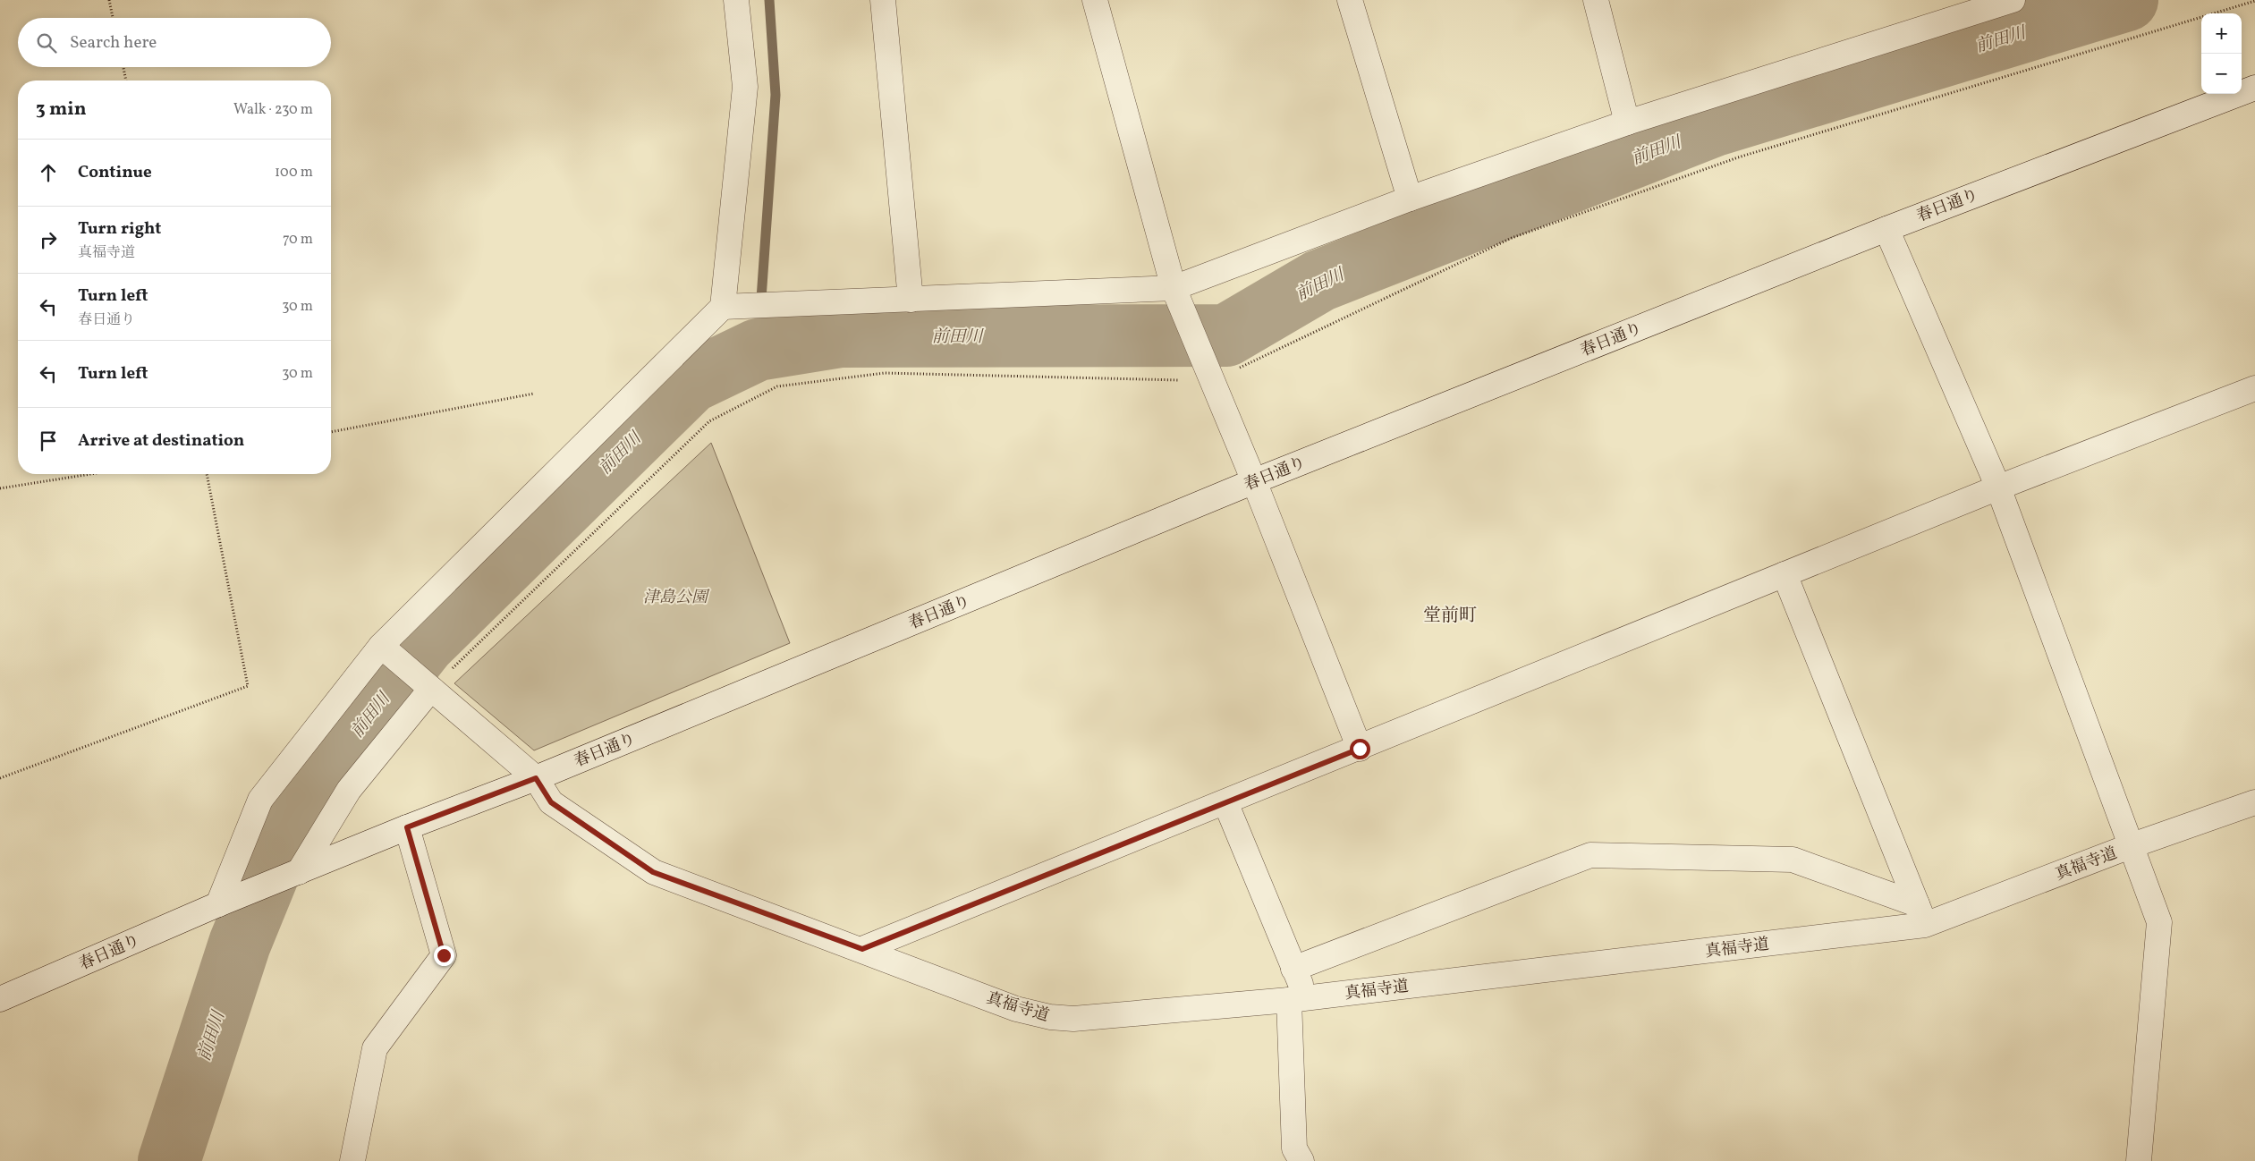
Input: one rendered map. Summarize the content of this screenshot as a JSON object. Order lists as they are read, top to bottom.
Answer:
{
  "streets": {
    "street": ["春日通り", "真福寺道"]
  },
  "crossings": [
    ["春日通り", "真福寺道"]
  ],
  "districts": ["堂前町"],
  "water": ["前田川"],
  "parks": ["津島公園"],
  "page": {
    "map_buttons": ["+", "−"],
    "search": "Search here",
    "heading": ["3 min", "Walk · 230 m"],
    "list": [
      ["Continue", "100 m"],
      ["Turn right", "真福寺道", "70 m"],
      ["Turn left", "春日通り", "30 m"],
      ["Turn left", "30 m"],
      "Arrive at destination"
    ]
  }
}
